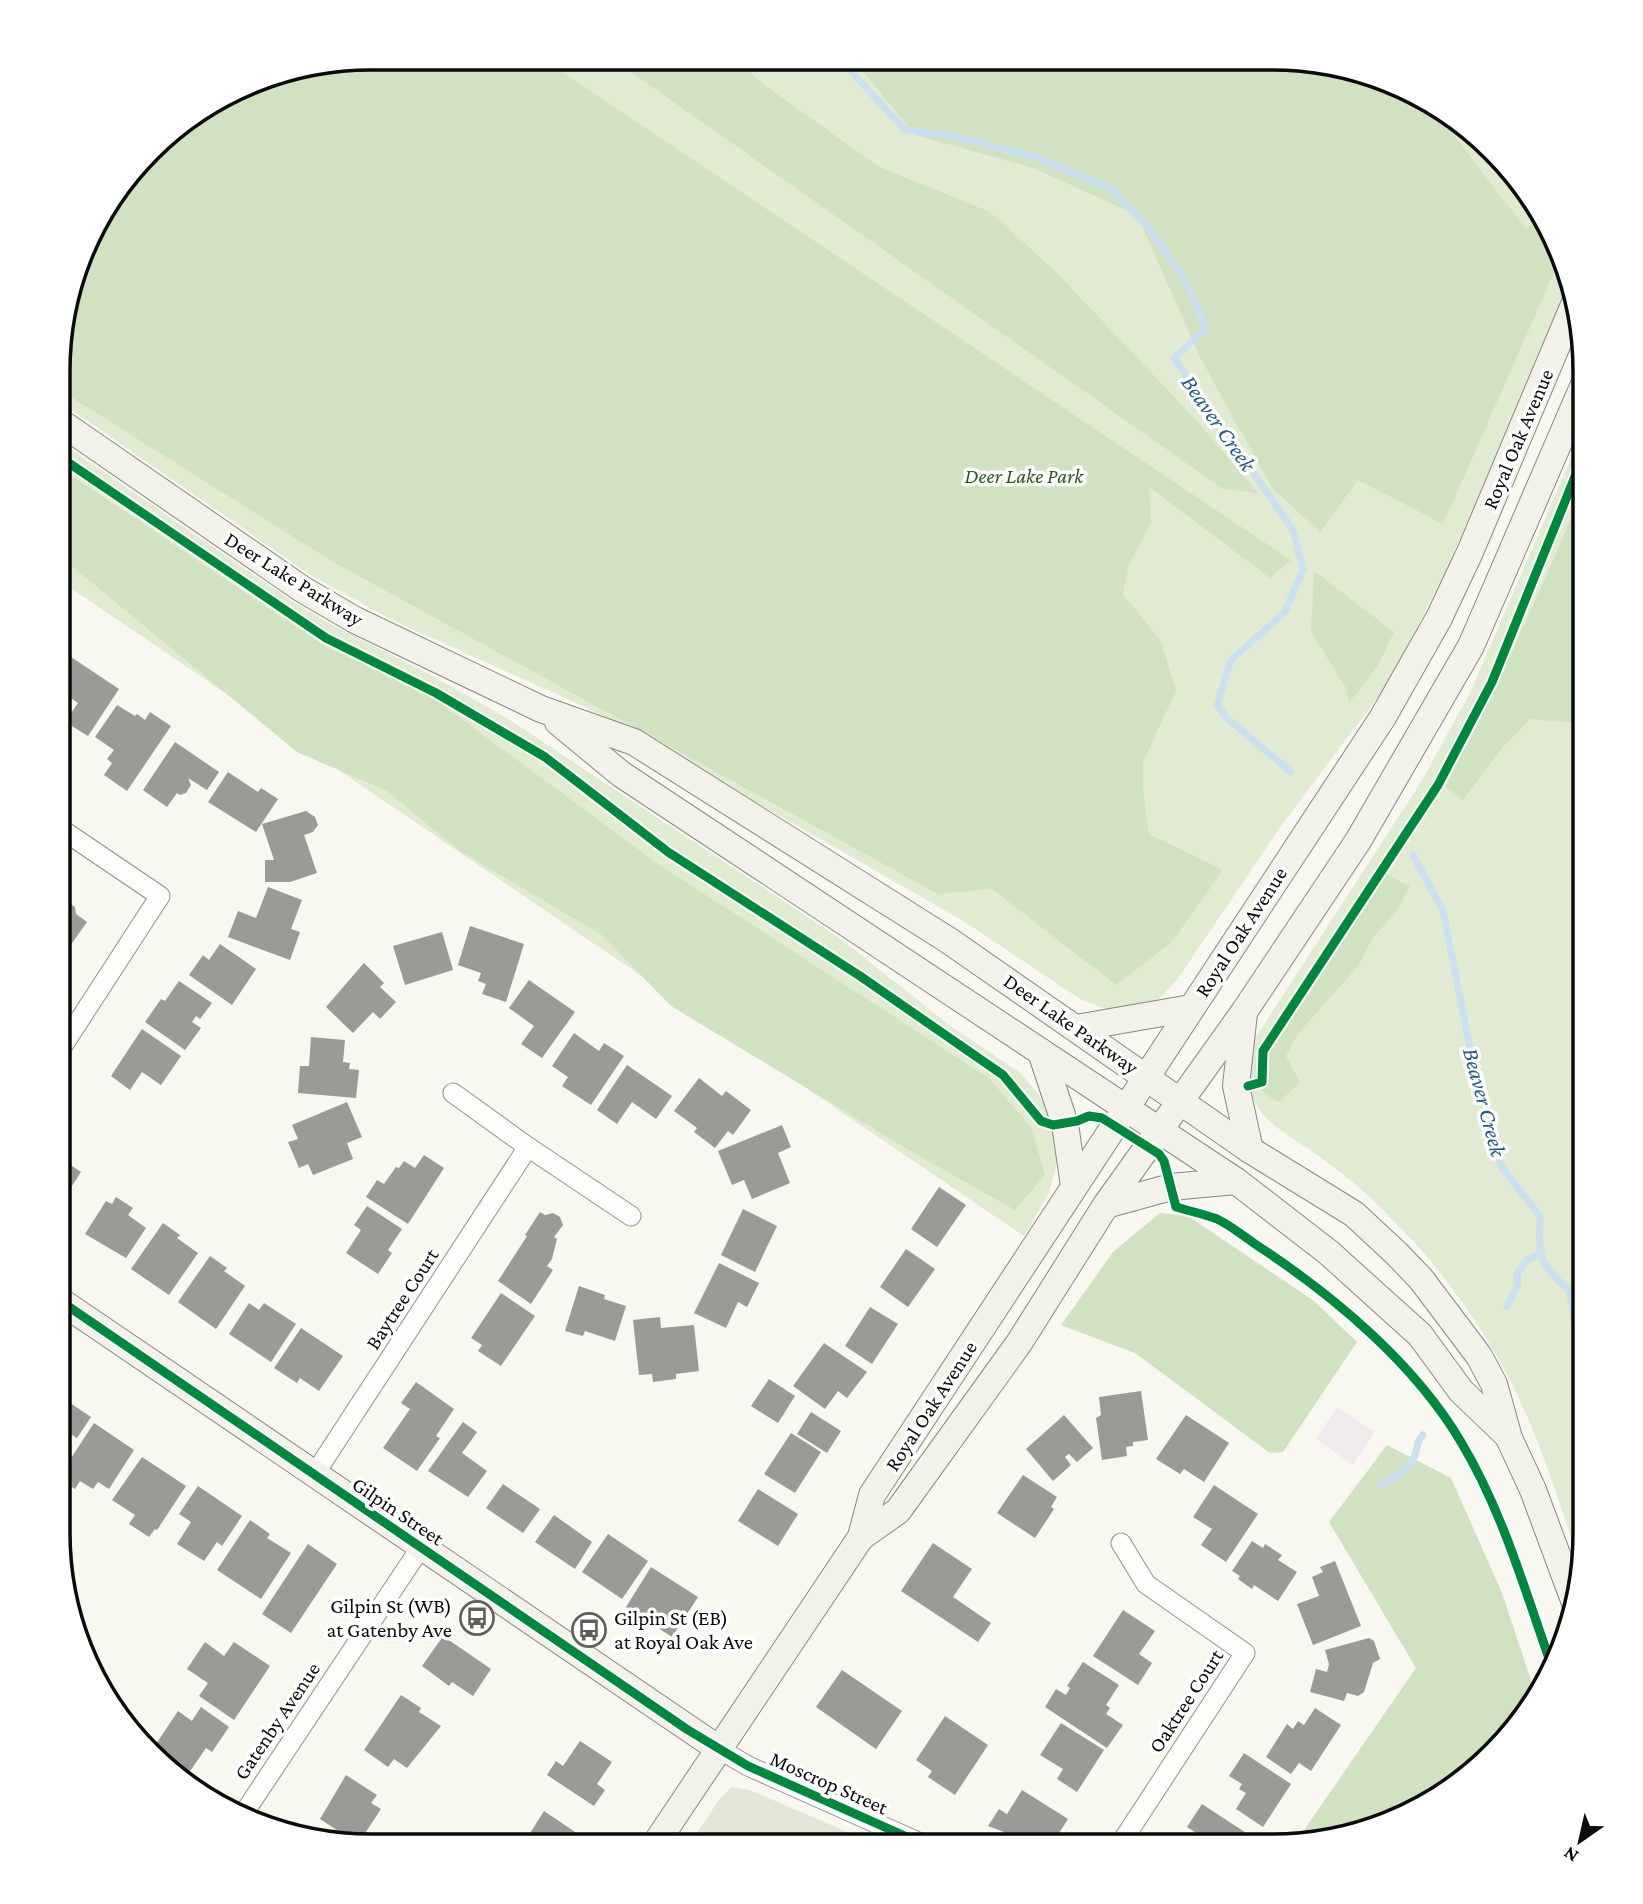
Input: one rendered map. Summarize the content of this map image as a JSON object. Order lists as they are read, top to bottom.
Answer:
{
  "streets": {
    "main road": ["Royal Oak Avenue", "Deer Lake Parkway", "Gilpin Street"],
    "street": [
      "Baytree Court",
      "Oaktree Court",
      "Gatenby Avenue",
      "Moscrop Street"
    ]
  },
  "crossings": [
    ["Royal Oak Avenue", "Deer Lake Parkway"],
    ["Royal Oak Avenue", "Gilpin Street"],
    ["Royal Oak Avenue", "Moscrop Street"],
    ["Baytree Court", "Gilpin Street"],
    ["Gilpin Street", "Gatenby Avenue"],
    ["Gilpin Street", "Moscrop Street"]
  ],
  "water": ["Beaver Creek"],
  "parks": ["Deer Lake Park"],
  "places": {
    "bus stop": ["Gilpin St (WB) at Gatenby Ave", "Gilpin St (EB) at Royal Oak Ave"]
  },
  "north": "bottom left"
}
